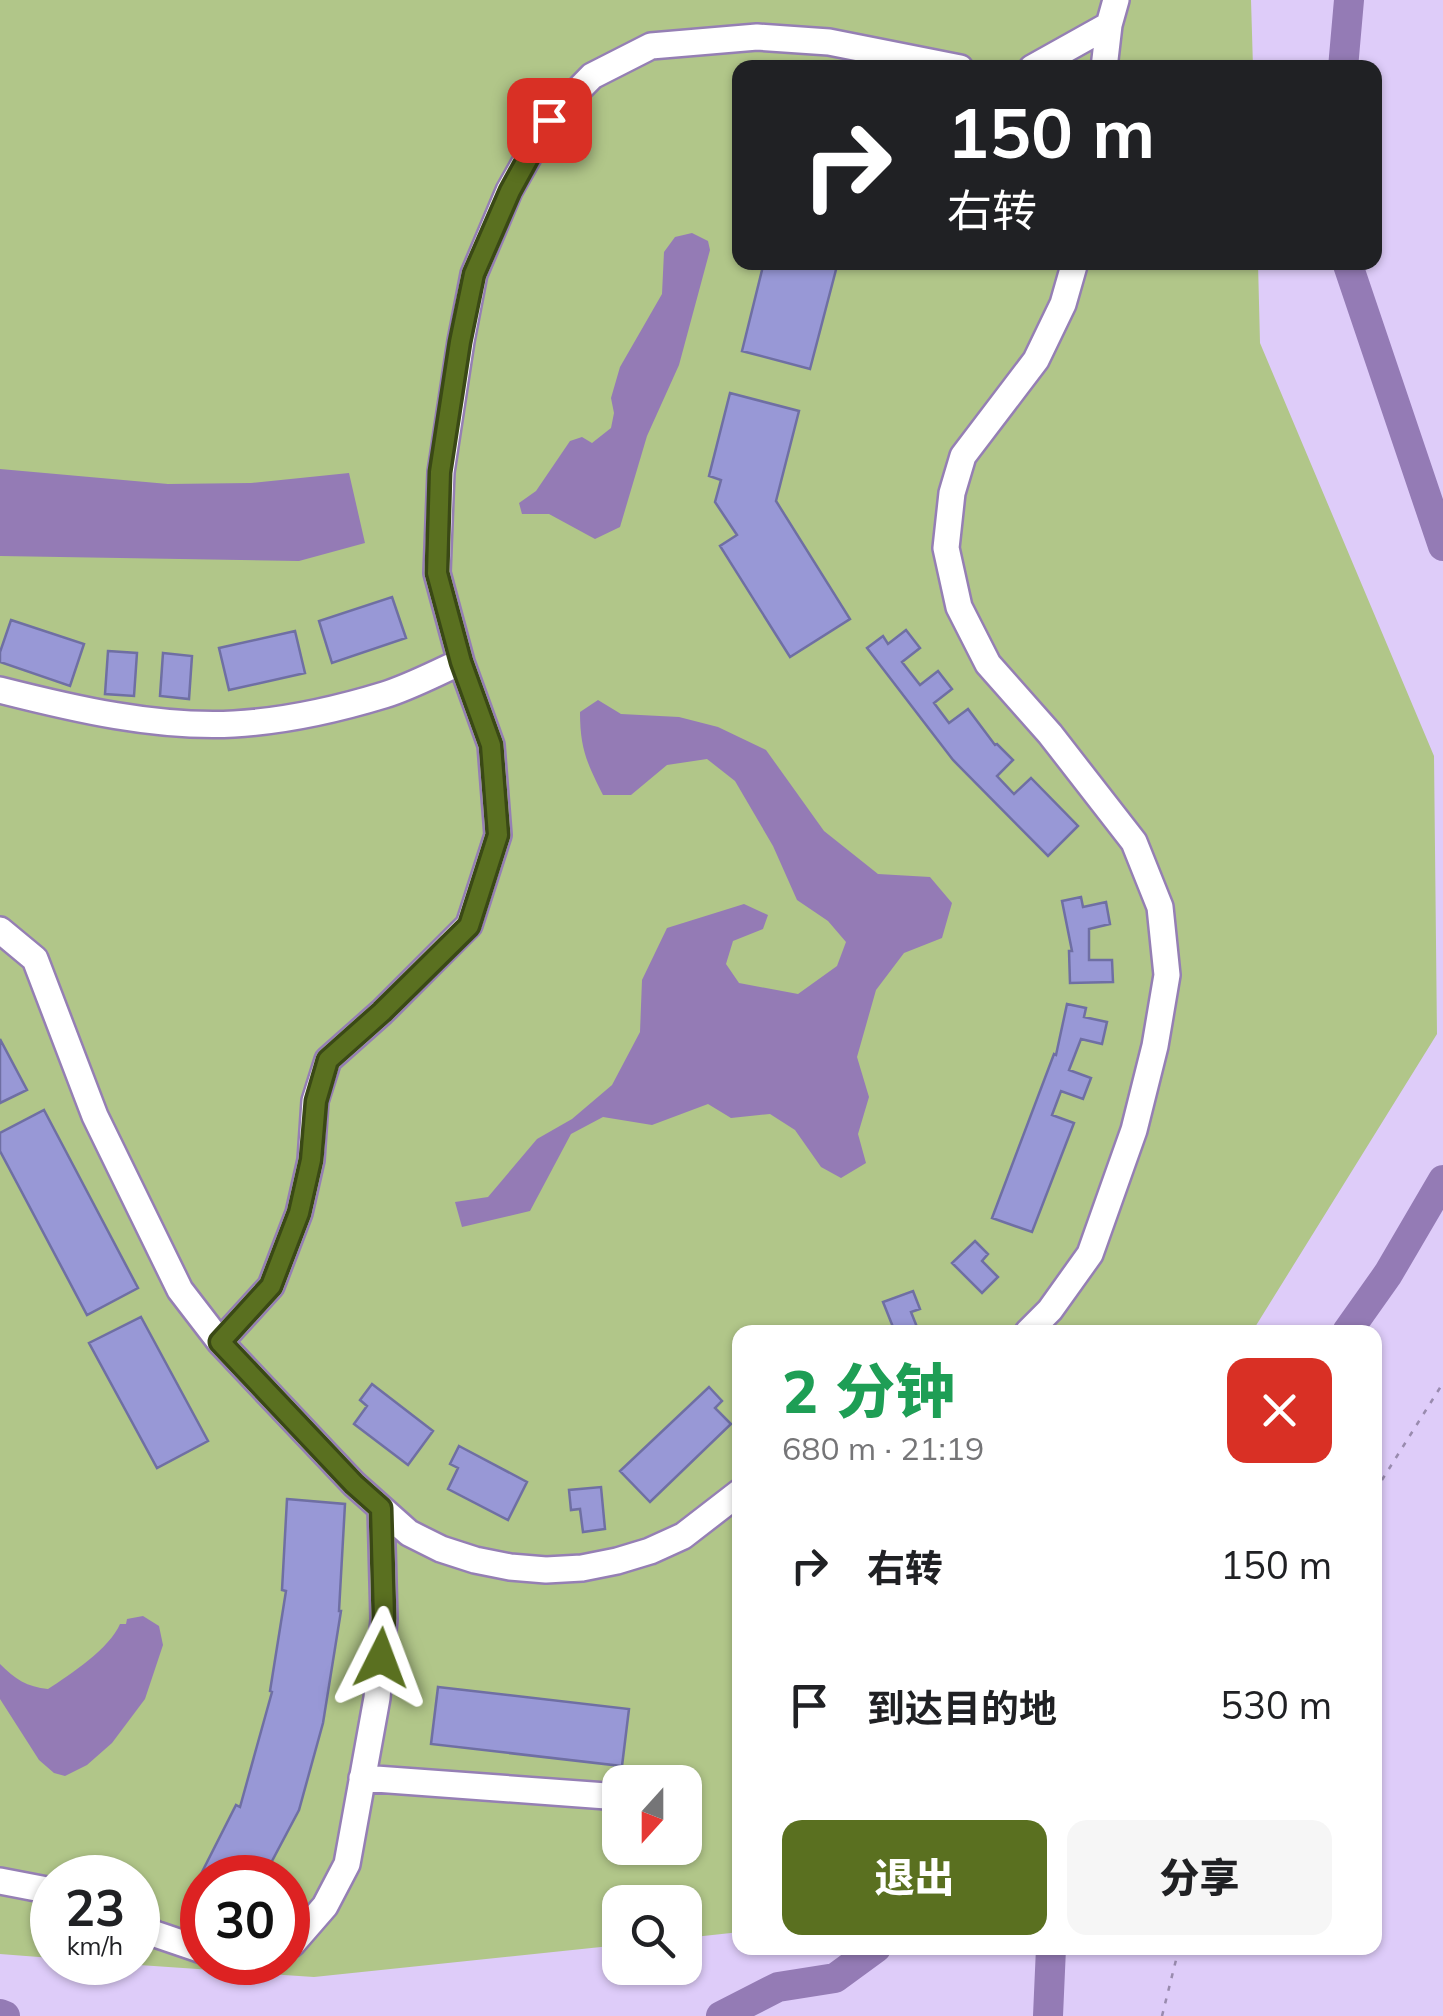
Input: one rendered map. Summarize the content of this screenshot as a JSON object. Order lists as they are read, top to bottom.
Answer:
{
  "north": "bottom",
  "page": {
    "turn": ["150 m", "右转"],
    "heading": ["2 分钟", "680 m · 21:19"],
    "list": [
      {
        "name": "右转",
        "value": "150 m"
      },
      {
        "name": "到达目的地",
        "value": "530 m"
      }
    ],
    "buttons": ["退出", "分享"],
    "speed": "23 km/h",
    "limit": "30"
  }
}
